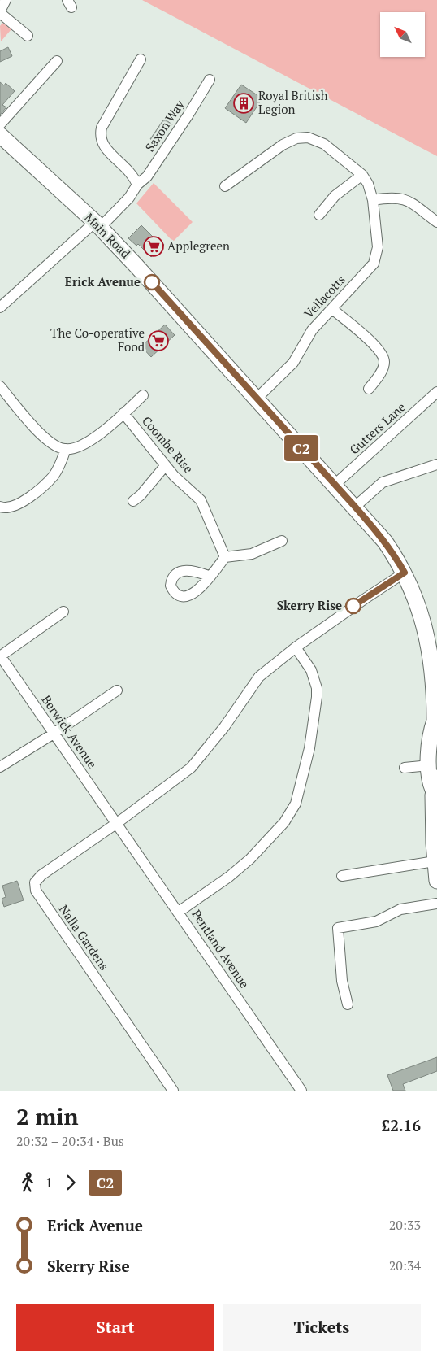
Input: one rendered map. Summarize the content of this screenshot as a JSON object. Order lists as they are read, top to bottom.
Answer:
{
  "streets": {
    "main road": ["Main Road"],
    "street": [
      "Saxon Way",
      "Vellacotts",
      "Gutters Lane",
      "Coombe Rise",
      "Berwick Avenue",
      "Nalla Gardens",
      "Pentland Avenue"
    ]
  },
  "crossings": [
    ["Saxon Way", "Main Road"],
    ["Main Road", "Vellacotts"],
    ["Main Road", "Gutters Lane"],
    ["Berwick Avenue", "Nalla Gardens"],
    ["Berwick Avenue", "Pentland Avenue"],
    ["Nalla Gardens", "Pentland Avenue"]
  ],
  "places": {
    "building": ["Royal British Legion"],
    "supermarket": ["Applegreen", "The Co-operative Food"],
    "other": ["Erick Avenue", "Skerry Rise"]
  },
  "lines": ["bus line C2"],
  "north": "top left",
  "page": {
    "on_map": "C2",
    "heading": ["2 min", "20:32 – 20:34 · Bus", "£2.16"],
    "legs": ["1", "C2"],
    "list": [
      {
        "name": "Erick Avenue",
        "value": "20:33"
      },
      {
        "name": "Skerry Rise",
        "value": "20:34"
      }
    ],
    "buttons": ["Start", "Tickets"]
  }
}
